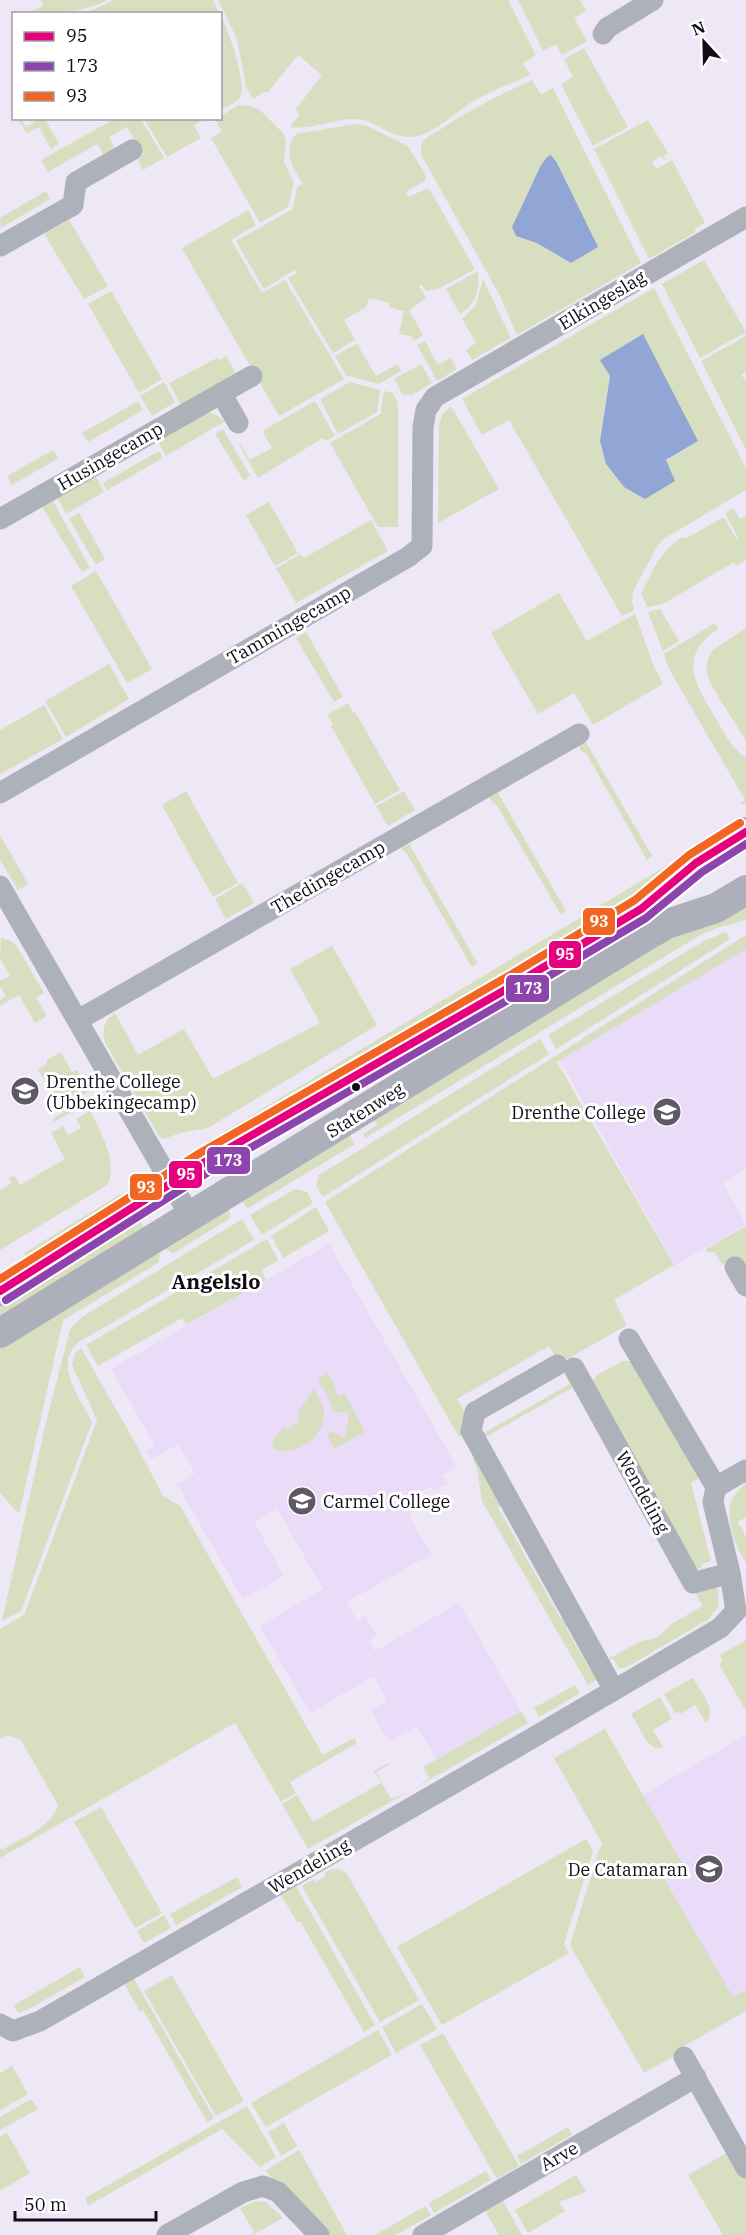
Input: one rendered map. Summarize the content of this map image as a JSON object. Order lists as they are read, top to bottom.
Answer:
{
  "streets": {
    "street": [
      "Elkingeslag",
      "Husingecamp",
      "Tammingecamp",
      "Thedingecamp",
      "Statenweg",
      "Wendeling",
      "Arve"
    ]
  },
  "crossings": [
    ["Elkingeslag", "Tammingecamp"]
  ],
  "districts": ["Angelslo"],
  "places": {
    "school or university": [
      "Drenthe College (Ubbekingecamp)",
      "Drenthe College",
      "Carmel College",
      "De Catamaran"
    ]
  },
  "lines": ["transit line 93", "transit line 95", "transit line 173"],
  "legend": ["95", "173", "93"],
  "scale_bar": "50 m",
  "north": "top"
}
